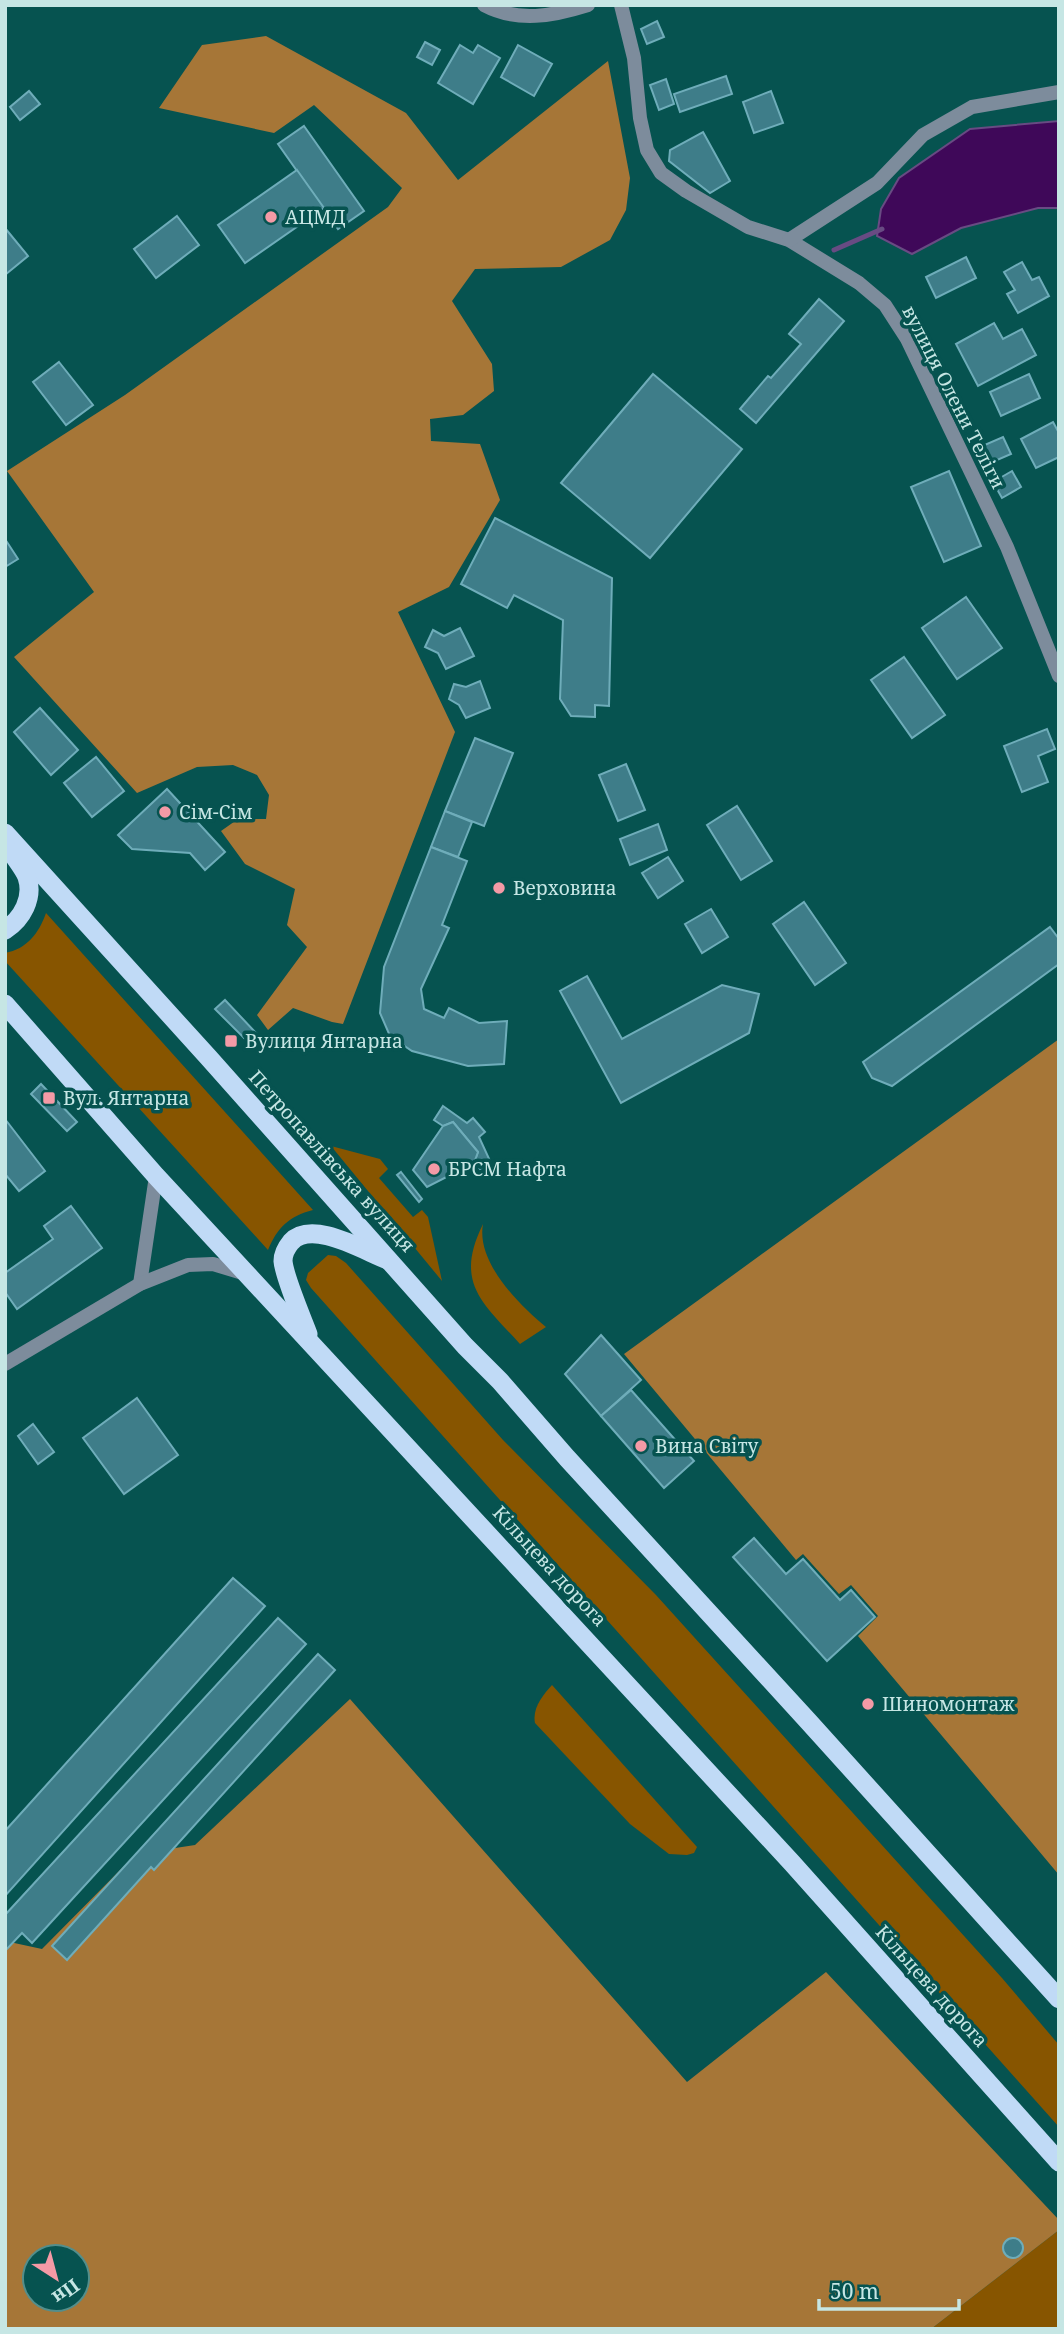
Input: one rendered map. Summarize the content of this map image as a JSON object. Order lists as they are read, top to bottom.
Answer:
{
  "streets": {
    "highway": ["Петропавлівська вулиця", "Кільцева дорога"],
    "street": ["вулиця Олени Теліги"]
  },
  "places": {
    "other": [
      "АЦМД",
      "Сім-Сім",
      "Верховина",
      "БРСМ Нафта",
      "Вина Світу",
      "Шиномонтаж"
    ],
    "transit": ["Вулиця Янтарна", "Вул. Янтарна"]
  },
  "scale_bar": "50 m",
  "north": "bottom right"
}
